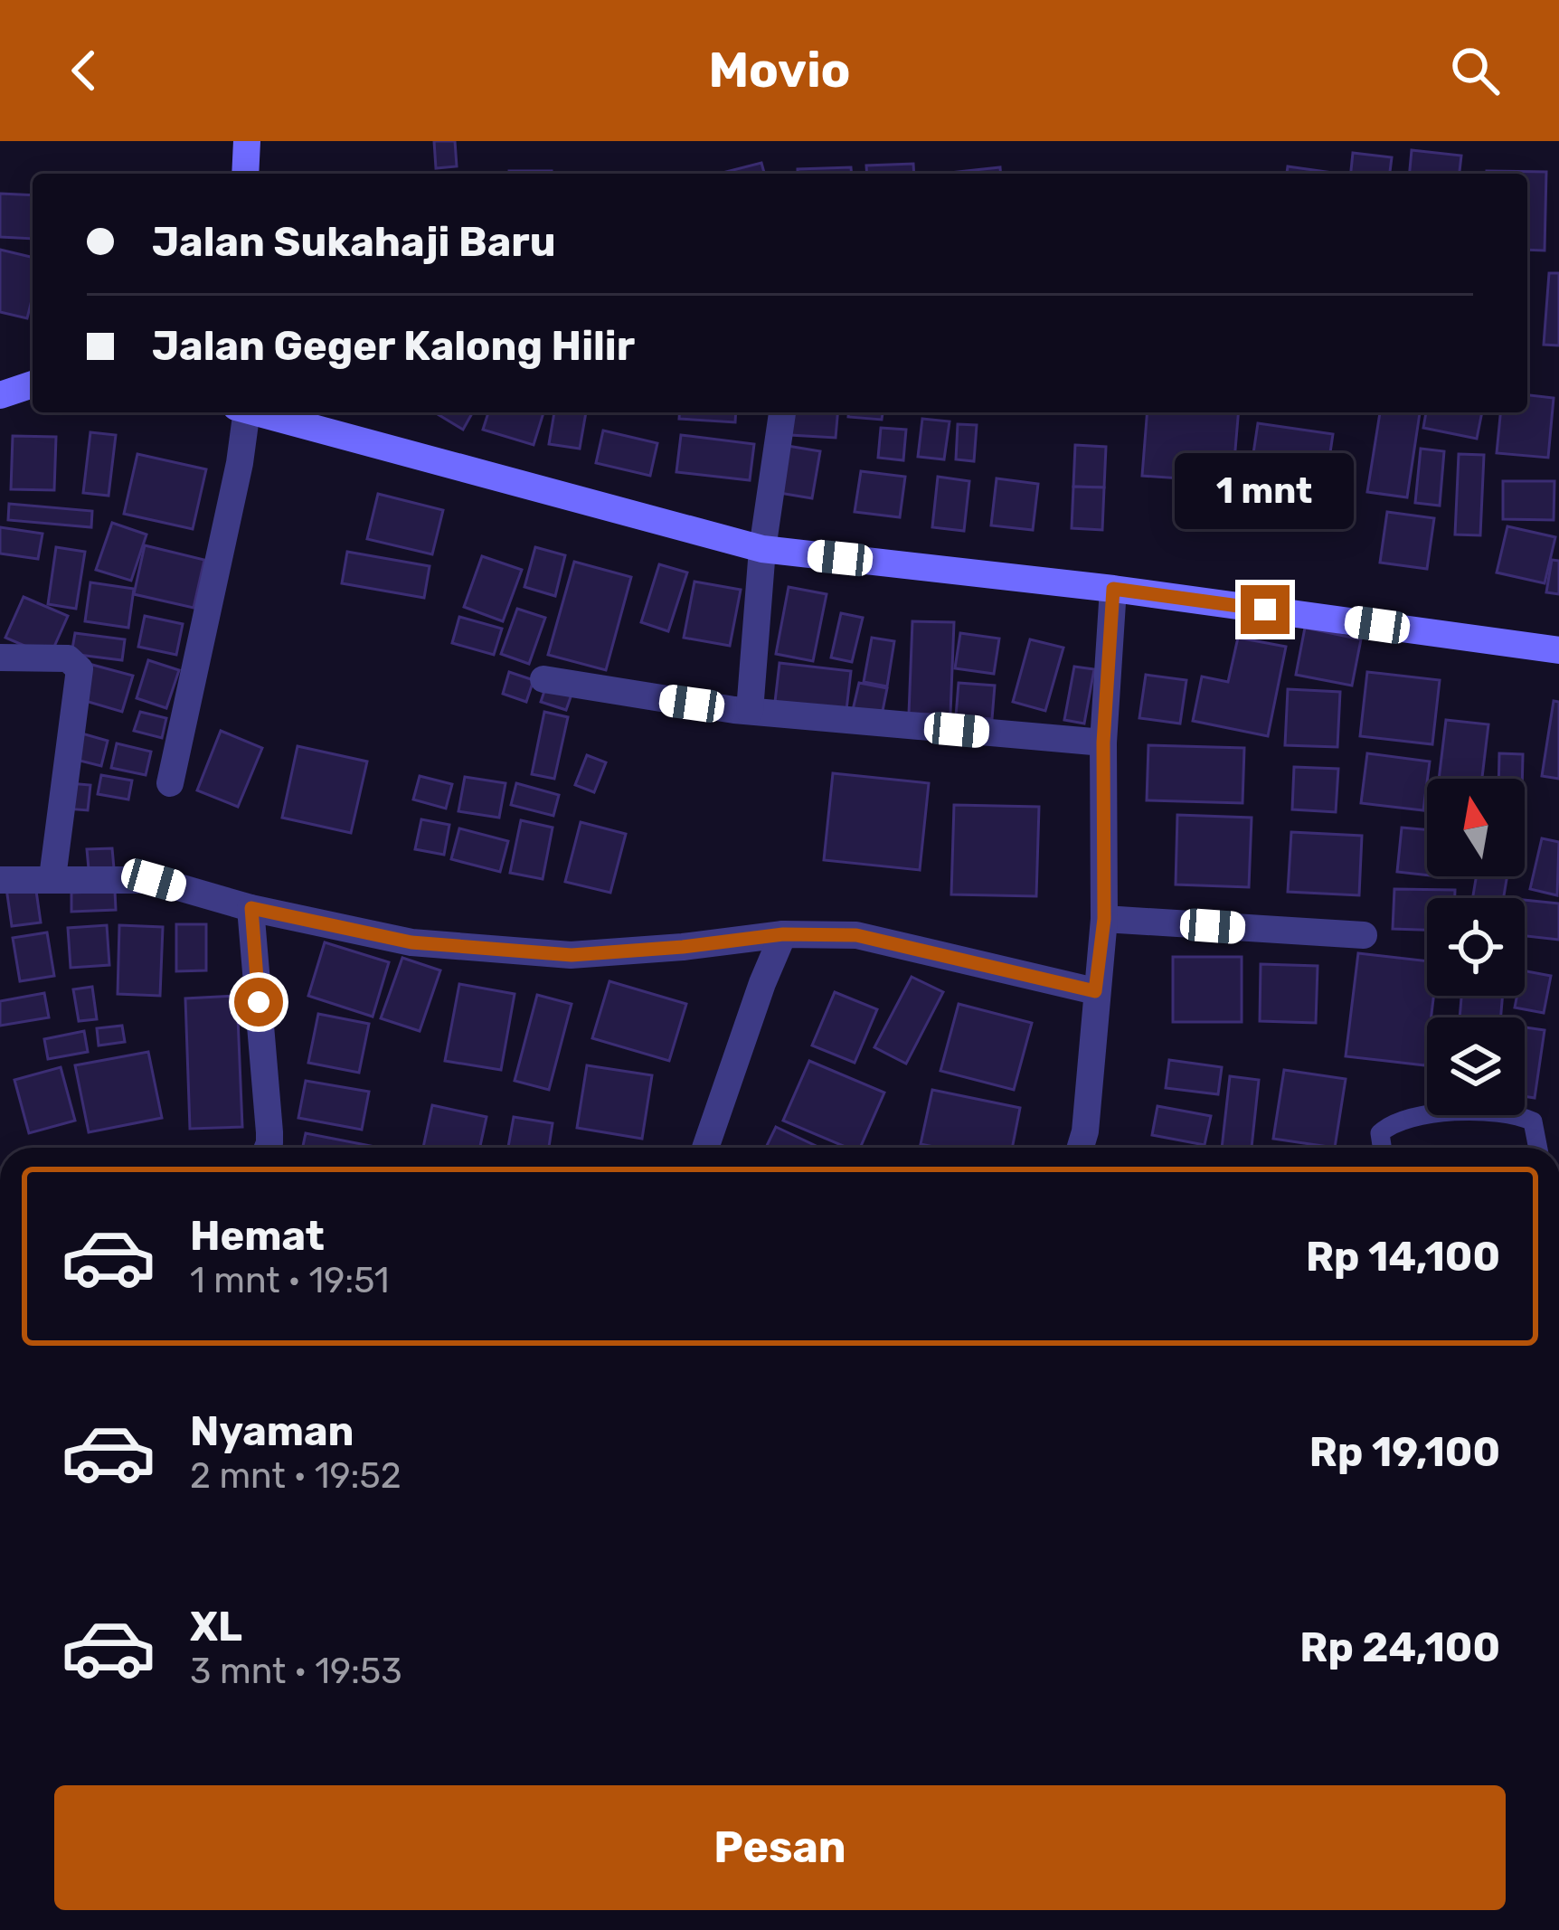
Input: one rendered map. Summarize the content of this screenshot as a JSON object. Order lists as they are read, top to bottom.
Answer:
{
  "north": "top",
  "page": {
    "header": "Movio",
    "banner": ["Jalan Sukahaji Baru", "Jalan Geger Kalong Hilir"],
    "bubble": "1 mnt",
    "list": [
      {
        "name": "Hemat",
        "note": "1 mnt · 19:51",
        "value": "Rp 14,100"
      },
      {
        "name": "Nyaman",
        "note": "2 mnt · 19:52",
        "value": "Rp 19,100"
      },
      {
        "name": "XL",
        "note": "3 mnt · 19:53",
        "value": "Rp 24,100"
      }
    ],
    "buttons": "Pesan"
  }
}
